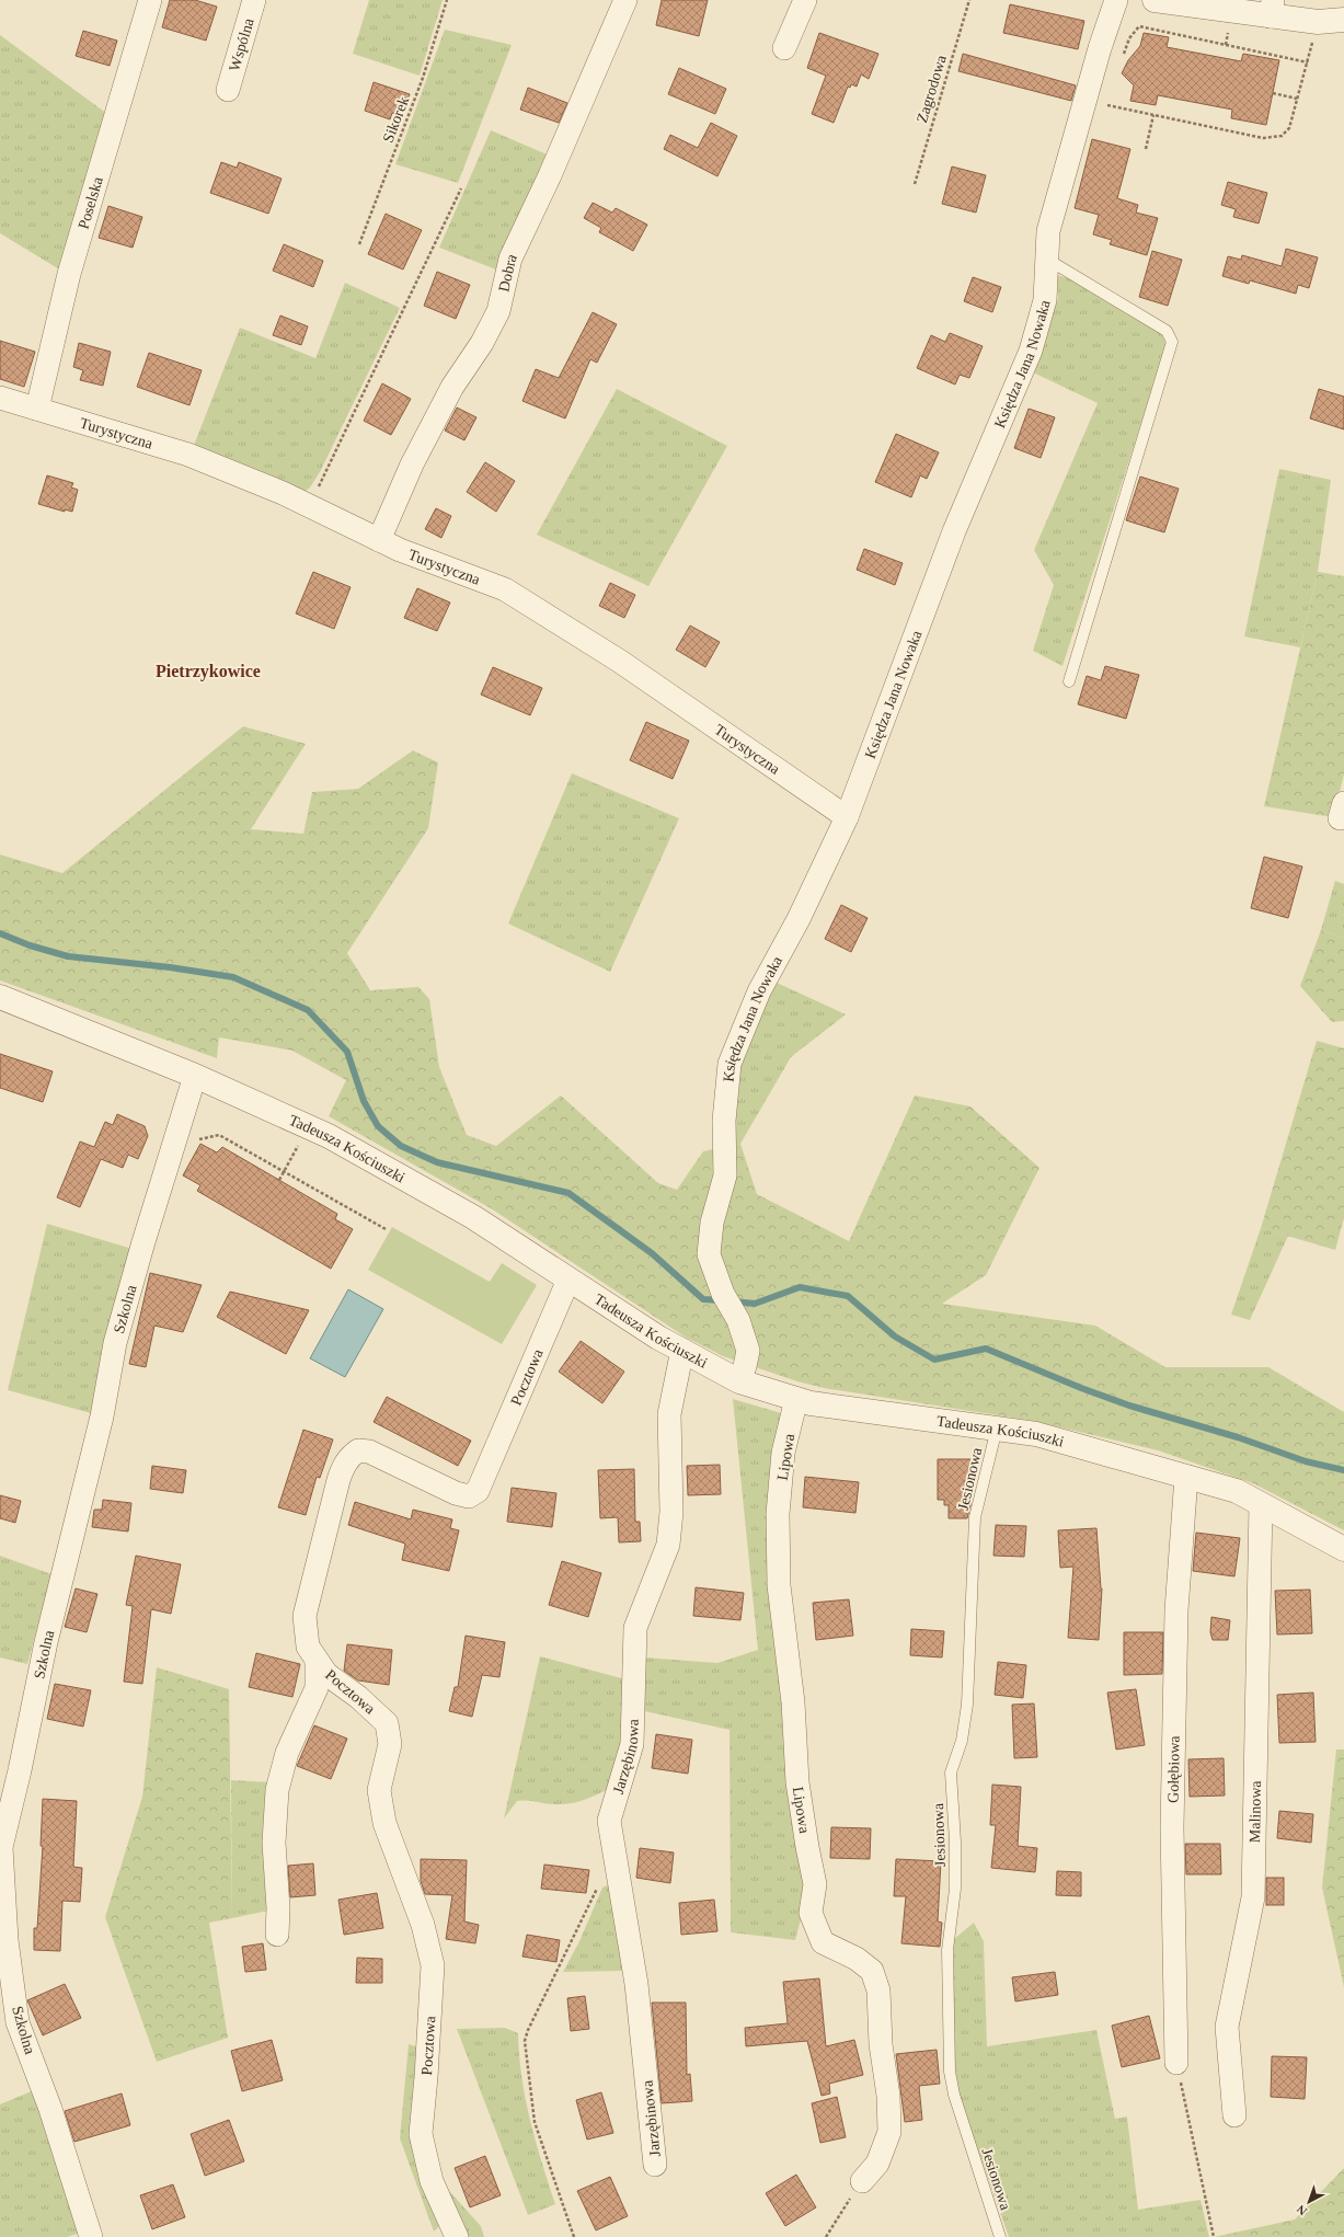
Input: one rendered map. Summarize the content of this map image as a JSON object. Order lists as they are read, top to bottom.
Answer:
{
  "streets": {
    "street": [
      "Wspólna",
      "Poselska",
      "Dobra",
      "Księdza Jana Nowaka",
      "Turystyczna",
      "Tadeusza Kościuszki",
      "Szkolna",
      "Pocztowa",
      "Lipowa",
      "Jarzębinowa",
      "Gołębiowa",
      "Malinowa"
    ],
    "lane": ["Jesionowa"],
    "path": ["Zagrodowa", "Sikorek"]
  },
  "crossings": [
    ["Poselska", "Turystyczna"],
    ["Dobra", "Turystyczna"],
    ["Księdza Jana Nowaka", "Turystyczna"],
    ["Księdza Jana Nowaka", "Tadeusza Kościuszki"],
    ["Tadeusza Kościuszki", "Szkolna"],
    ["Tadeusza Kościuszki", "Pocztowa"],
    ["Tadeusza Kościuszki", "Lipowa"],
    ["Tadeusza Kościuszki", "Jesionowa"],
    ["Tadeusza Kościuszki", "Jarzębinowa"],
    ["Tadeusza Kościuszki", "Gołębiowa"],
    ["Tadeusza Kościuszki", "Malinowa"]
  ],
  "districts": ["Pietrzykowice"],
  "north": "bottom left"
}
